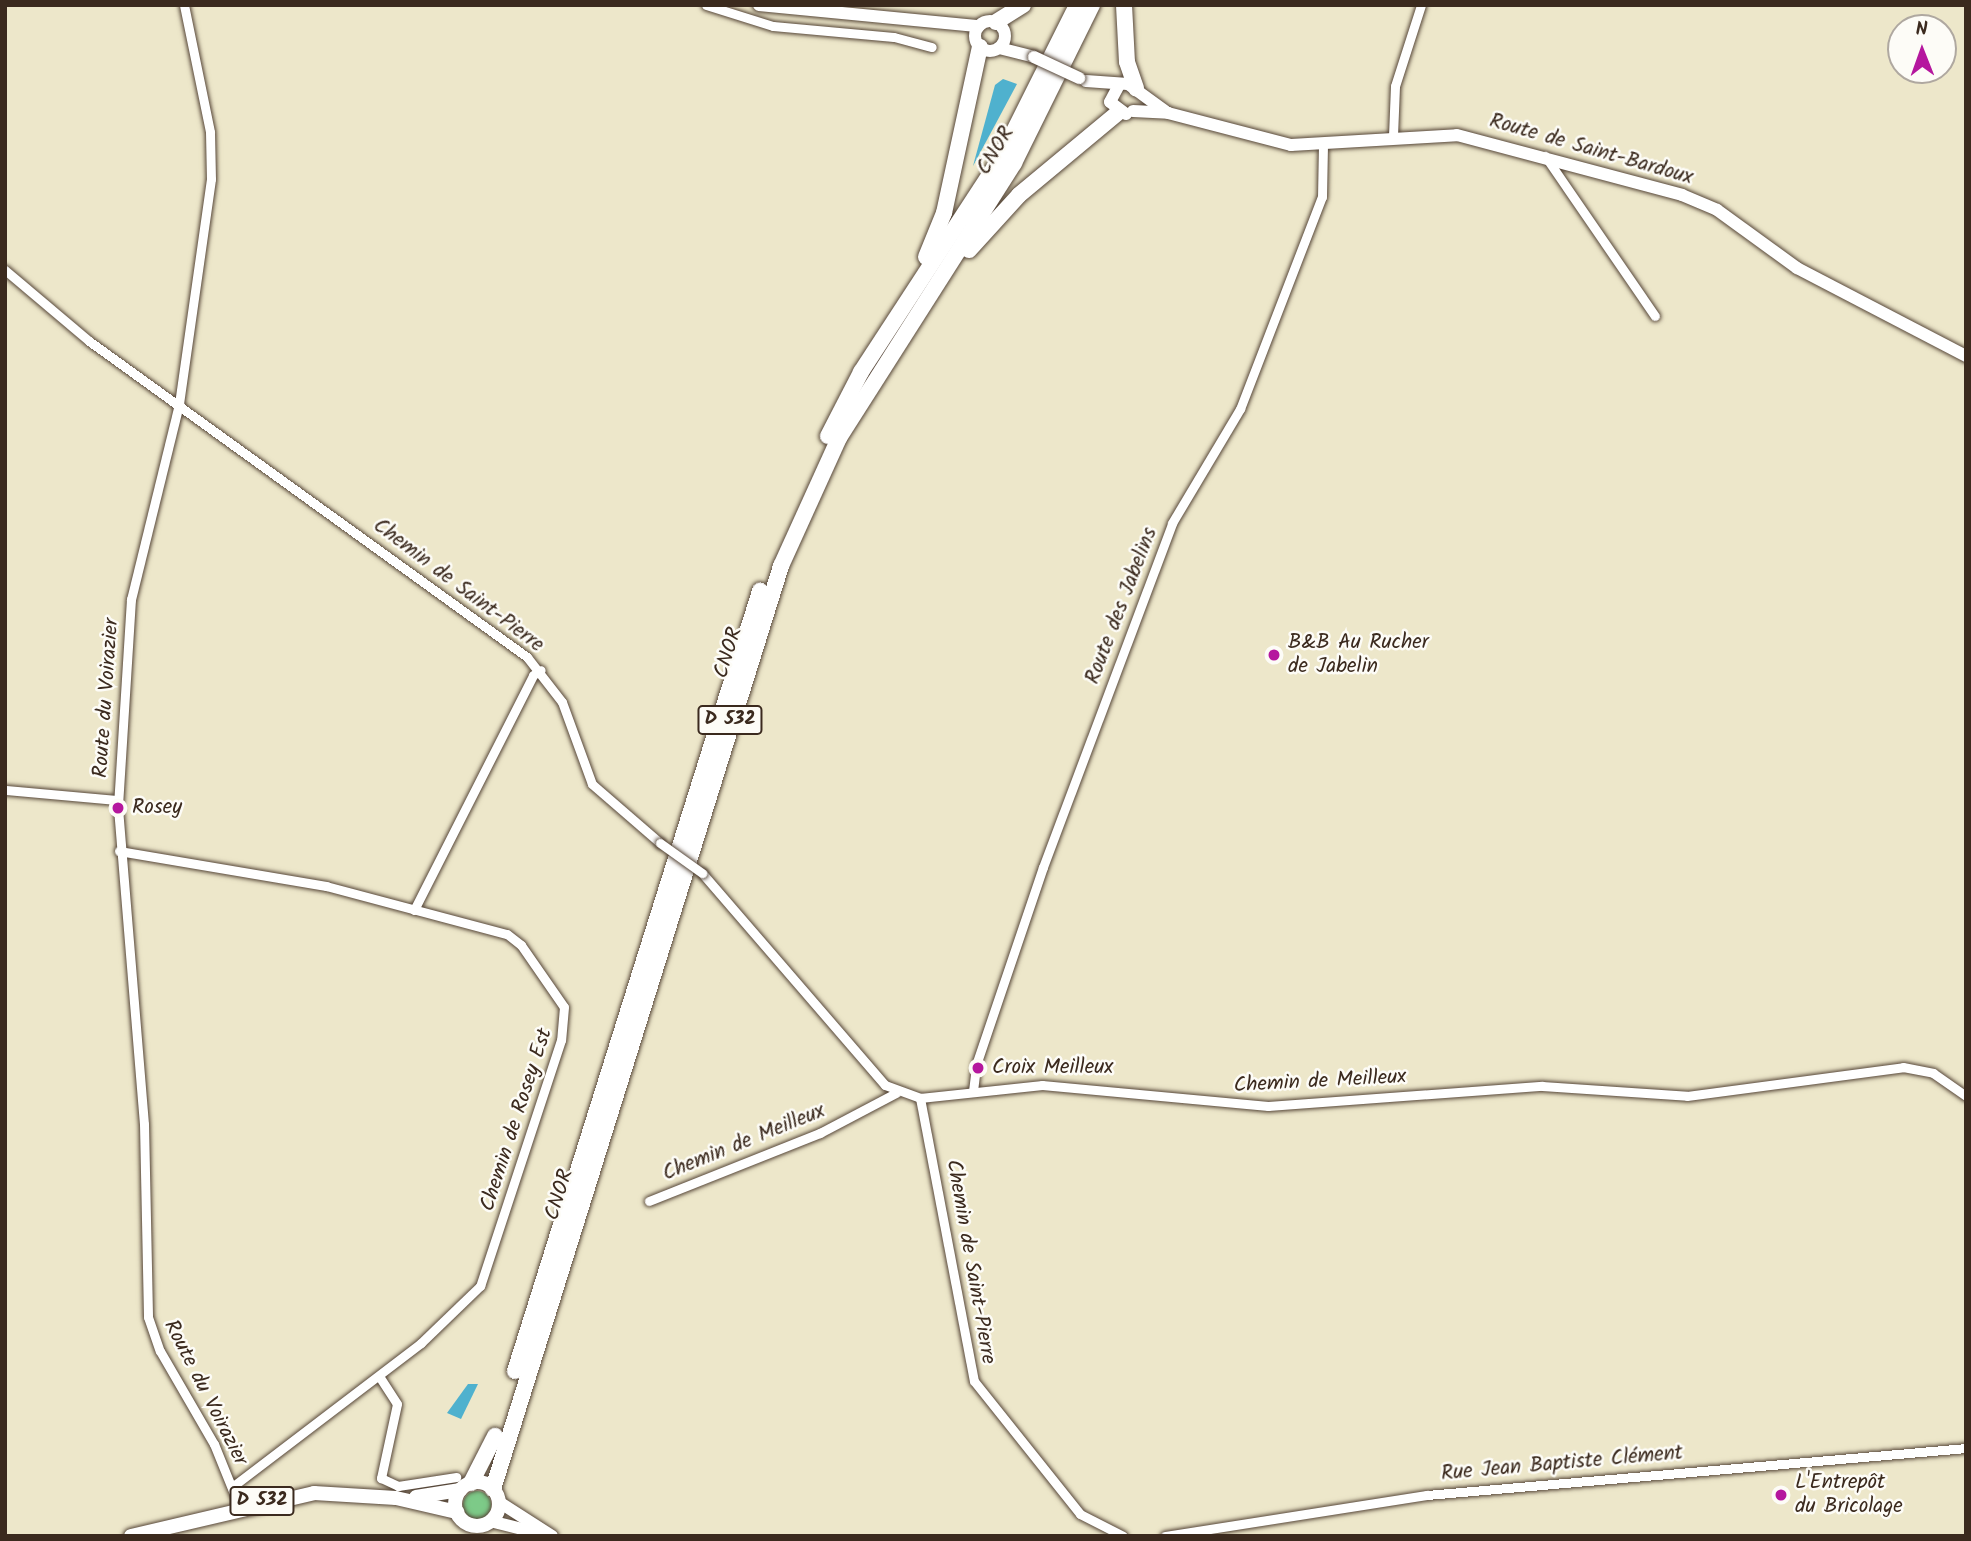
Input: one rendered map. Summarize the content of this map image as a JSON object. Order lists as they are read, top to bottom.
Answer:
{
  "streets": {
    "highway": ["CNOR", "D 532"],
    "street": [
      "Route de Saint-Bardoux",
      "Chemin de Saint-Pierre",
      "Route des Jabelins",
      "Route du Voirazier",
      "Chemin de Meilleux",
      "Chemin de Rosey Est",
      "Rue Jean Baptiste Clément"
    ]
  },
  "crossings": [
    ["Route de Saint-Bardoux", "Route des Jabelins"],
    ["CNOR", "D 532"],
    ["Chemin de Saint-Pierre", "Route du Voirazier"],
    ["Chemin de Saint-Pierre", "Chemin de Meilleux"],
    ["Route des Jabelins", "Chemin de Meilleux"],
    ["Route du Voirazier", "D 532"],
    ["Route du Voirazier", "Chemin de Rosey Est"]
  ],
  "places": [
    "B&B Au Rucher de Jabelin",
    "Rosey",
    "Croix Meilleux",
    "L'Entrepôt du Bricolage"
  ],
  "north": "top"
}
